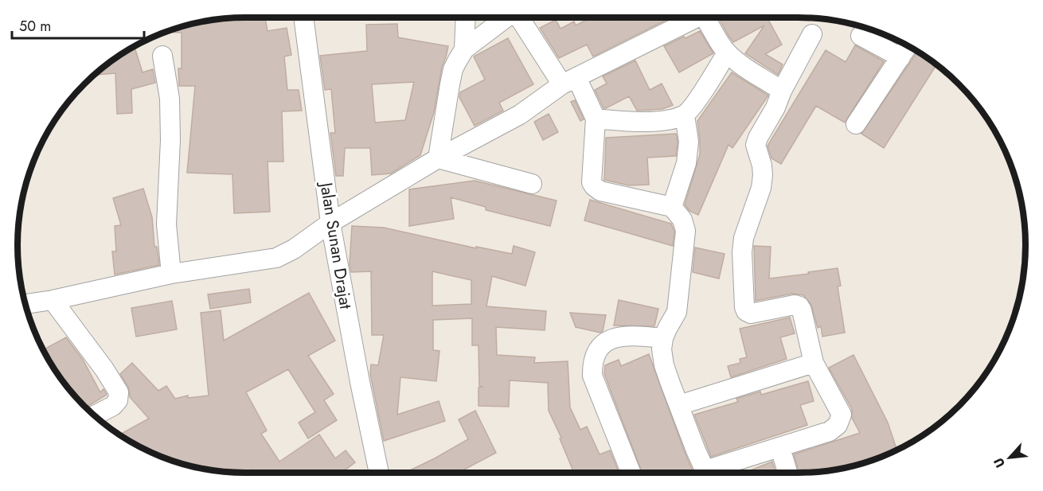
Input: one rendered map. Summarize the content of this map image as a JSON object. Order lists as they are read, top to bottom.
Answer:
{
  "streets": {
    "street": ["Jalan Sunan Drajat"]
  },
  "scale_bar": "50 m",
  "north": "bottom left"
}
